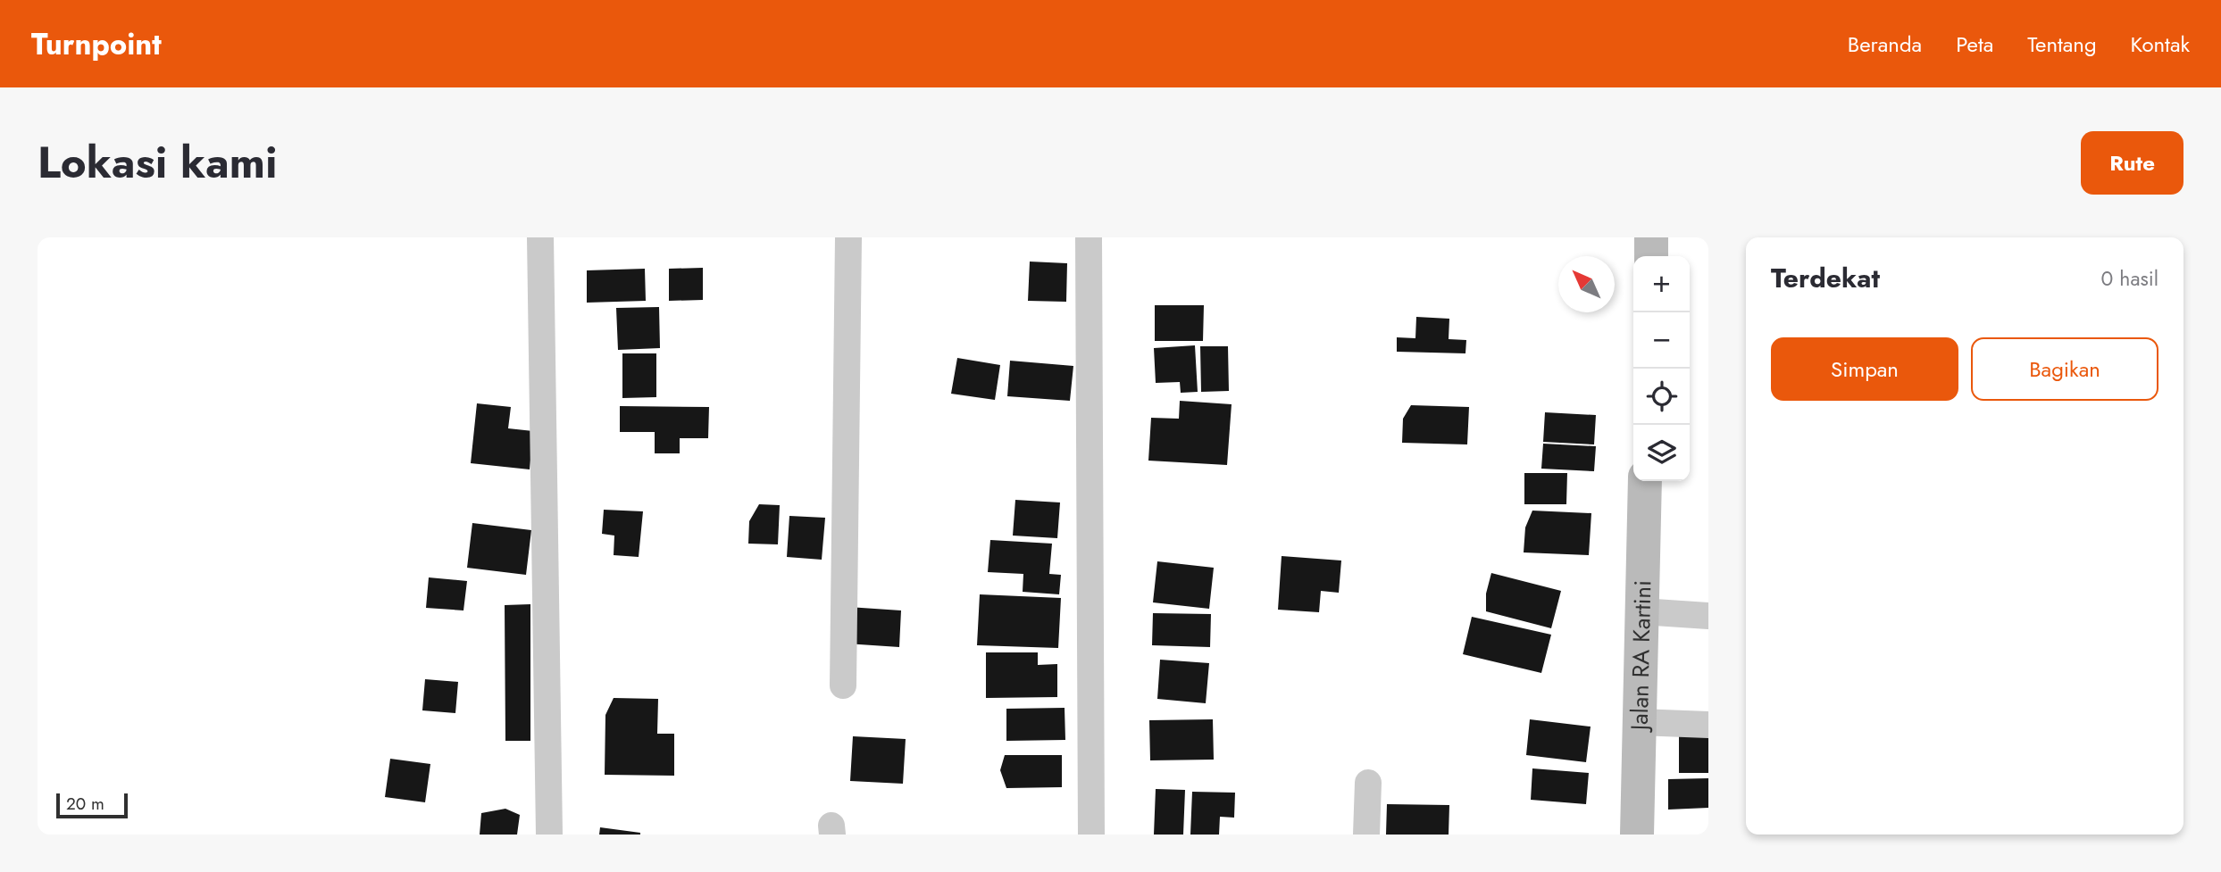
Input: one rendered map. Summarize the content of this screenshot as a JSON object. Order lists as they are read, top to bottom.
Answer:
{
  "streets": {
    "main road": ["Jalan RA Kartini"]
  },
  "scale_bar": "20 m",
  "north": "top left",
  "page": {
    "header": "Turnpoint",
    "nav": [
      "Beranda",
      "Peta",
      "Tentang",
      "Kontak"
    ],
    "title": "Lokasi kami",
    "buttons": [
      "Rute",
      ["Simpan", "Bagikan"]
    ],
    "heading": ["Terdekat", "0 hasil"],
    "map_buttons": ["+", "−"],
    "scale": "20 m"
  }
}
